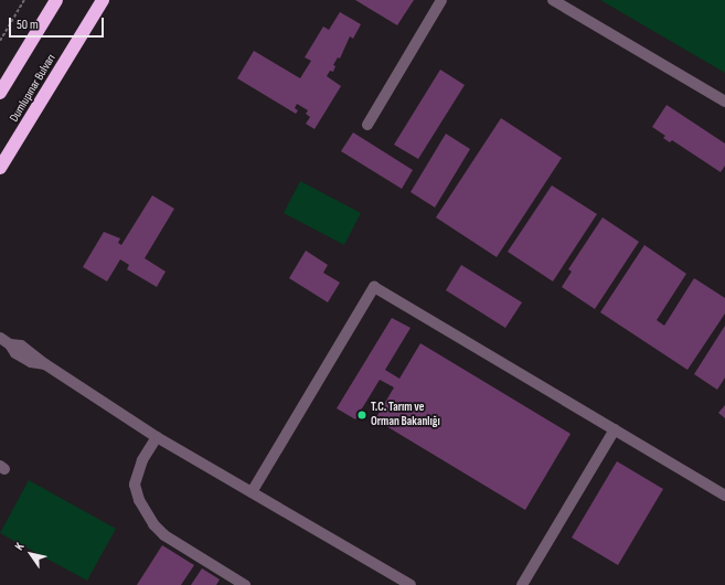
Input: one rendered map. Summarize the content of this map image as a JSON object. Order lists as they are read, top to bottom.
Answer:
{
  "streets": {
    "highway": ["Dumlupınar Bulvarı"]
  },
  "places": ["T.C. Tarım ve Orman Bakanlığı"],
  "scale_bar": "50 m",
  "north": "top left"
}
